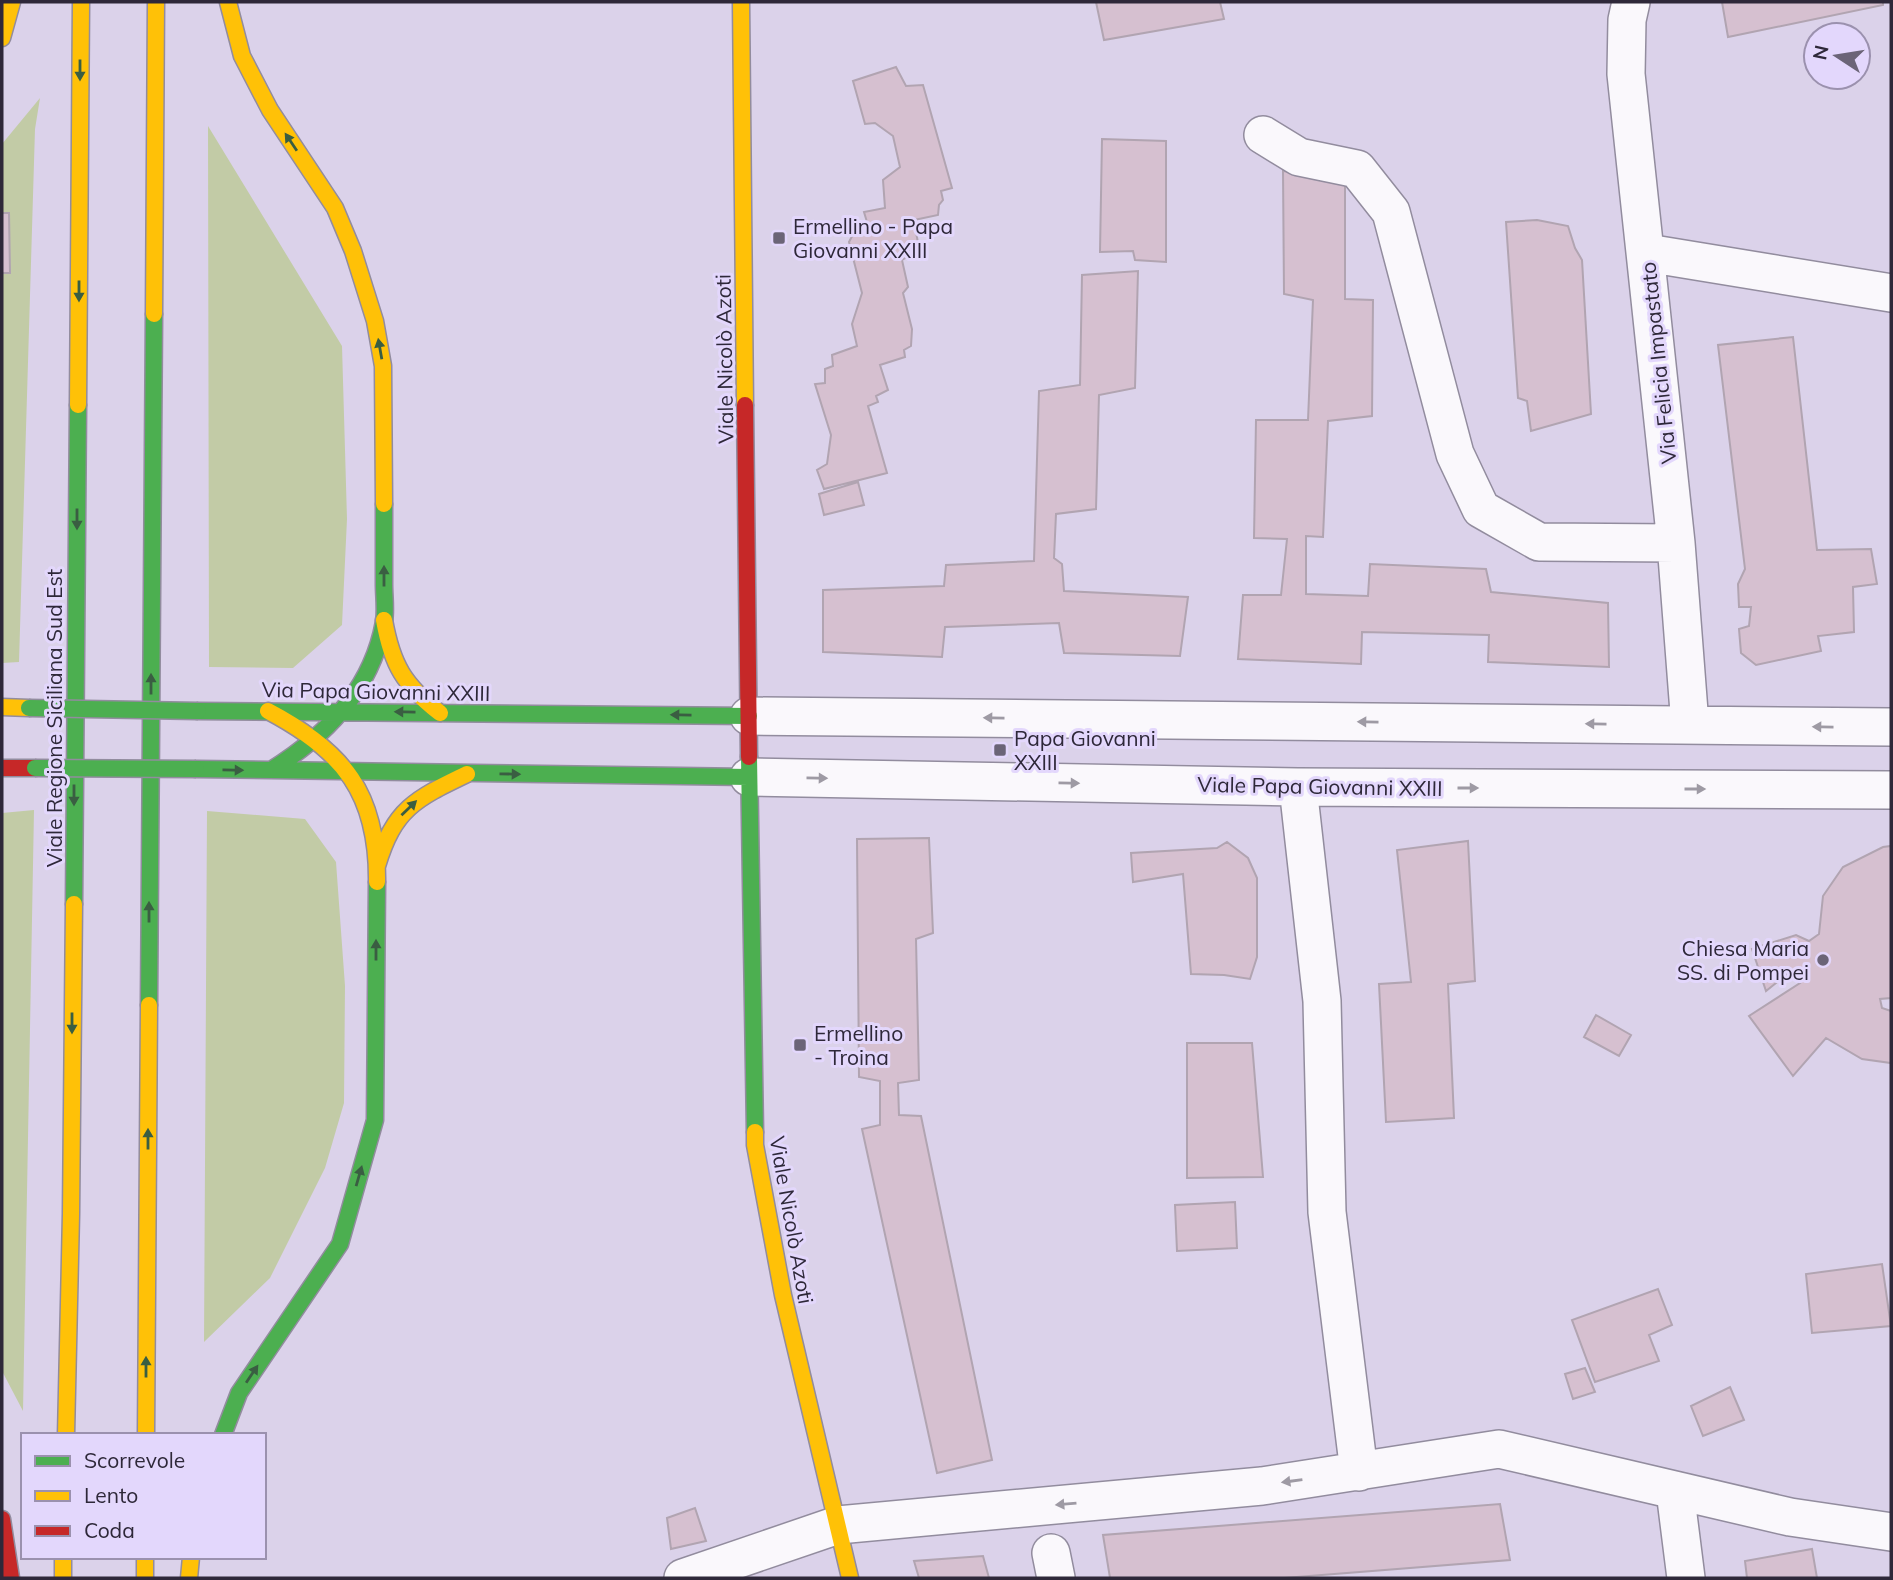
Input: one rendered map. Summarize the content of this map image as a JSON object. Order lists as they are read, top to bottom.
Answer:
{
  "streets": {
    "main road": ["Viale Nicolò Azoti", "Via Papa Giovanni XXIII", "Viale Regione Siciliana Sud Est"],
    "street": ["Via Felicia Impastato", "Viale Papa Giovanni XXIII"]
  },
  "crossings": [
    ["Viale Nicolò Azoti", "Via Papa Giovanni XXIII"],
    ["Viale Nicolò Azoti", "Viale Papa Giovanni XXIII"]
  ],
  "places": {
    "transit": ["Ermellino - Papa Giovanni XXIII", "Papa Giovanni XXIII", "Ermellino - Troina"],
    "other": ["Chiesa Maria SS. di Pompei"]
  },
  "legend": ["Scorrevole", "Lento", "Coda"],
  "north": "left"
}
